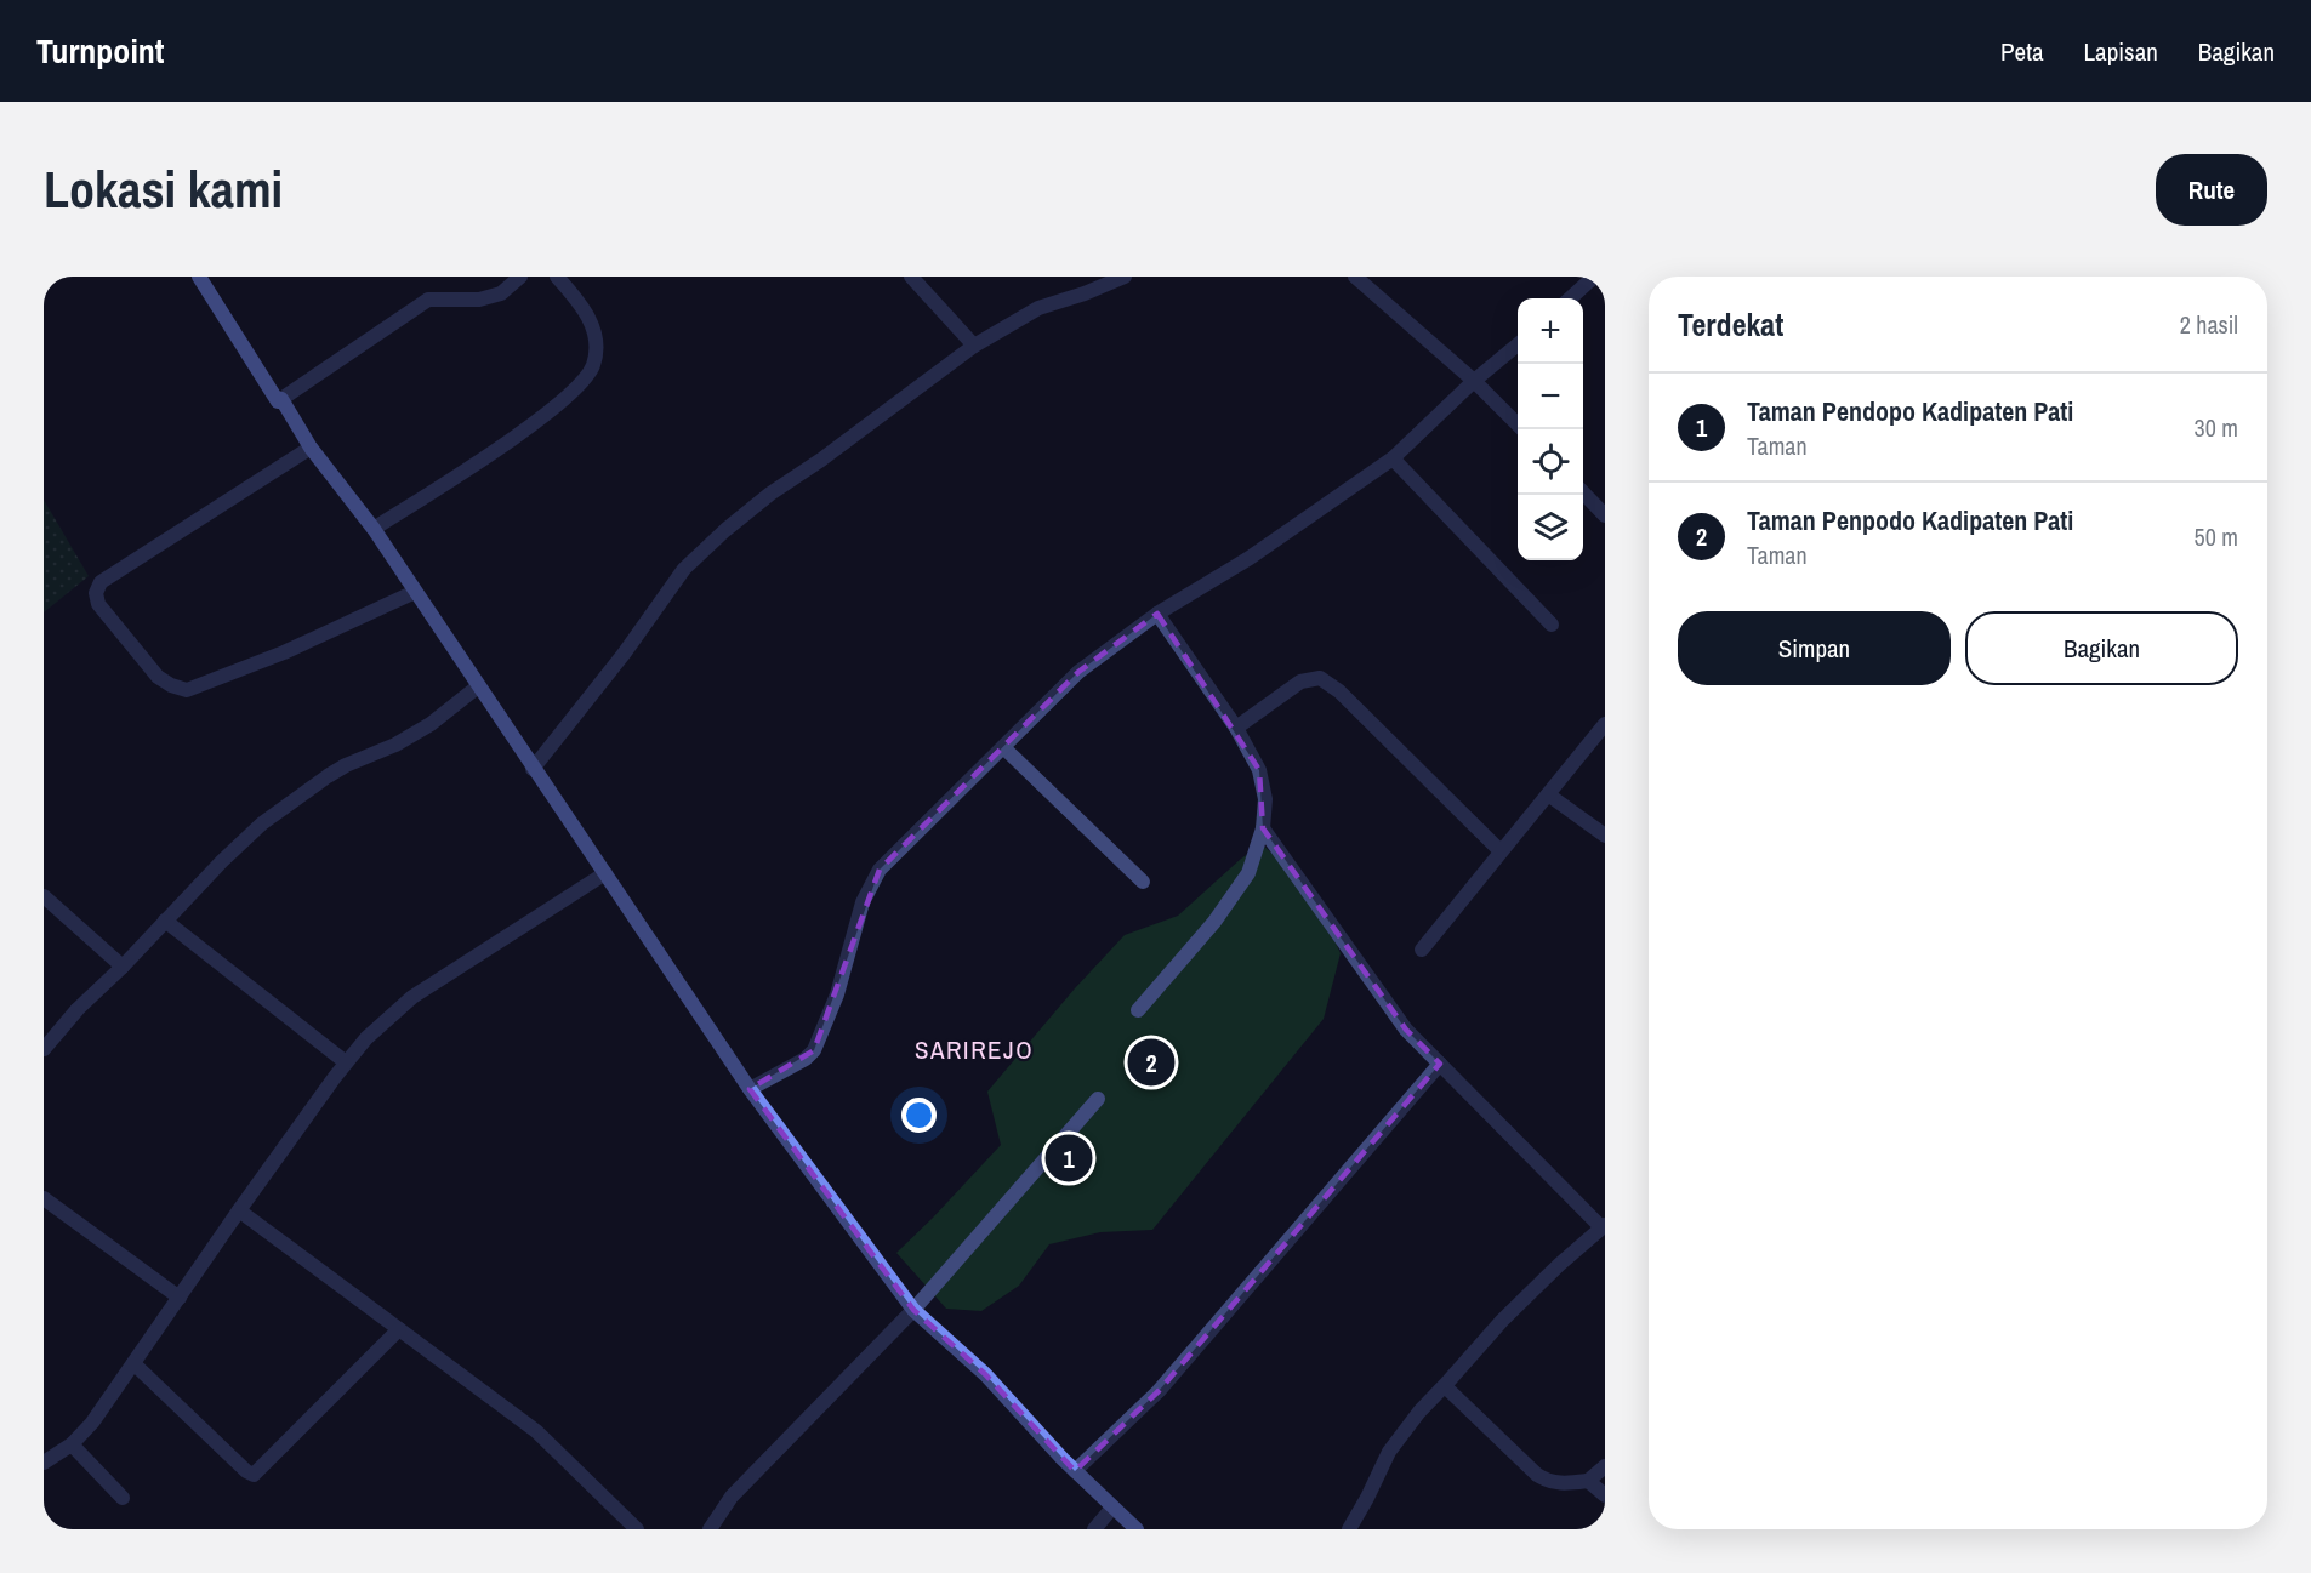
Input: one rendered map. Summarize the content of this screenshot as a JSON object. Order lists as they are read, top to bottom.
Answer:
{
  "districts": ["SARIREJO"],
  "page": {
    "header": "Turnpoint",
    "nav": ["Peta", "Lapisan", "Bagikan"],
    "buttons": [
      "Rute",
      ["Simpan", "Bagikan"]
    ],
    "title": "Lokasi kami",
    "heading": ["Terdekat", "2 hasil"],
    "map_buttons": ["+", "−"],
    "list": [
      {
        "mark": "1",
        "name": "Taman Pendopo Kadipaten Pati",
        "note": "Taman",
        "value": "30 m"
      },
      {
        "mark": "2",
        "name": "Taman Penpodo Kadipaten Pati",
        "note": "Taman",
        "value": "50 m"
      }
    ],
    "pins": ["2", "1"]
  }
}
